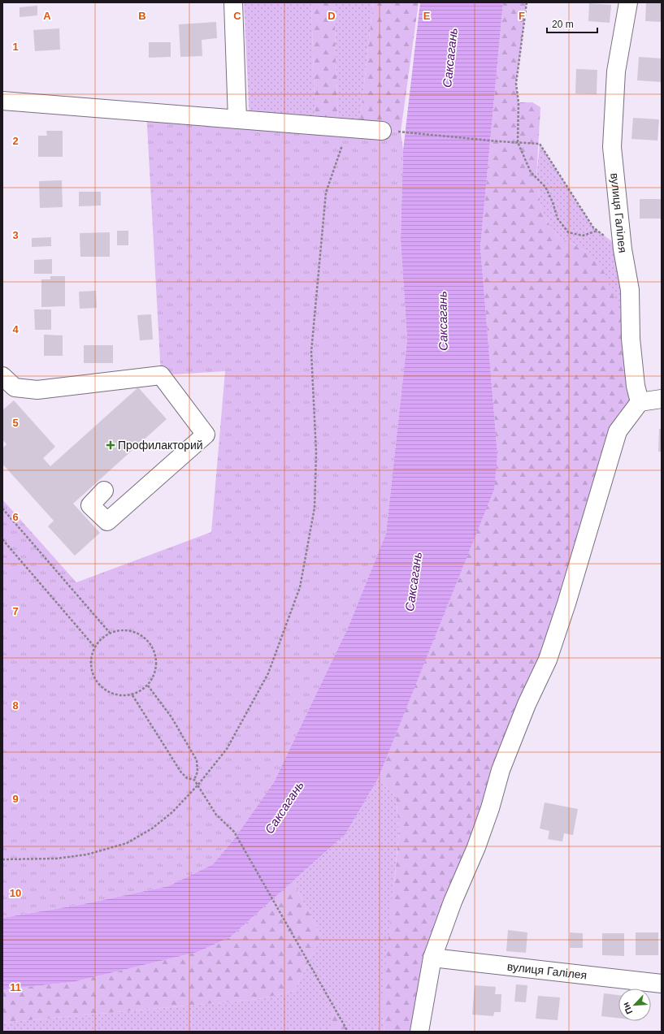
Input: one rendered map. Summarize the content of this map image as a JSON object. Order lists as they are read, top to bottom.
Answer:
{
  "streets": {
    "street": ["вулиця Галілея"]
  },
  "water": ["Саксагань"],
  "places": {
    "health": ["Профилакторий"]
  },
  "scale_bar": "20 m",
  "north": "bottom left",
  "grid": {
    "columns": [
      "A",
      "B",
      "C",
      "D",
      "E",
      "F"
    ],
    "rows": [
      "1",
      "2",
      "3",
      "4",
      "5",
      "6",
      "7",
      "8",
      "9",
      "10",
      "11"
    ]
  }
}
